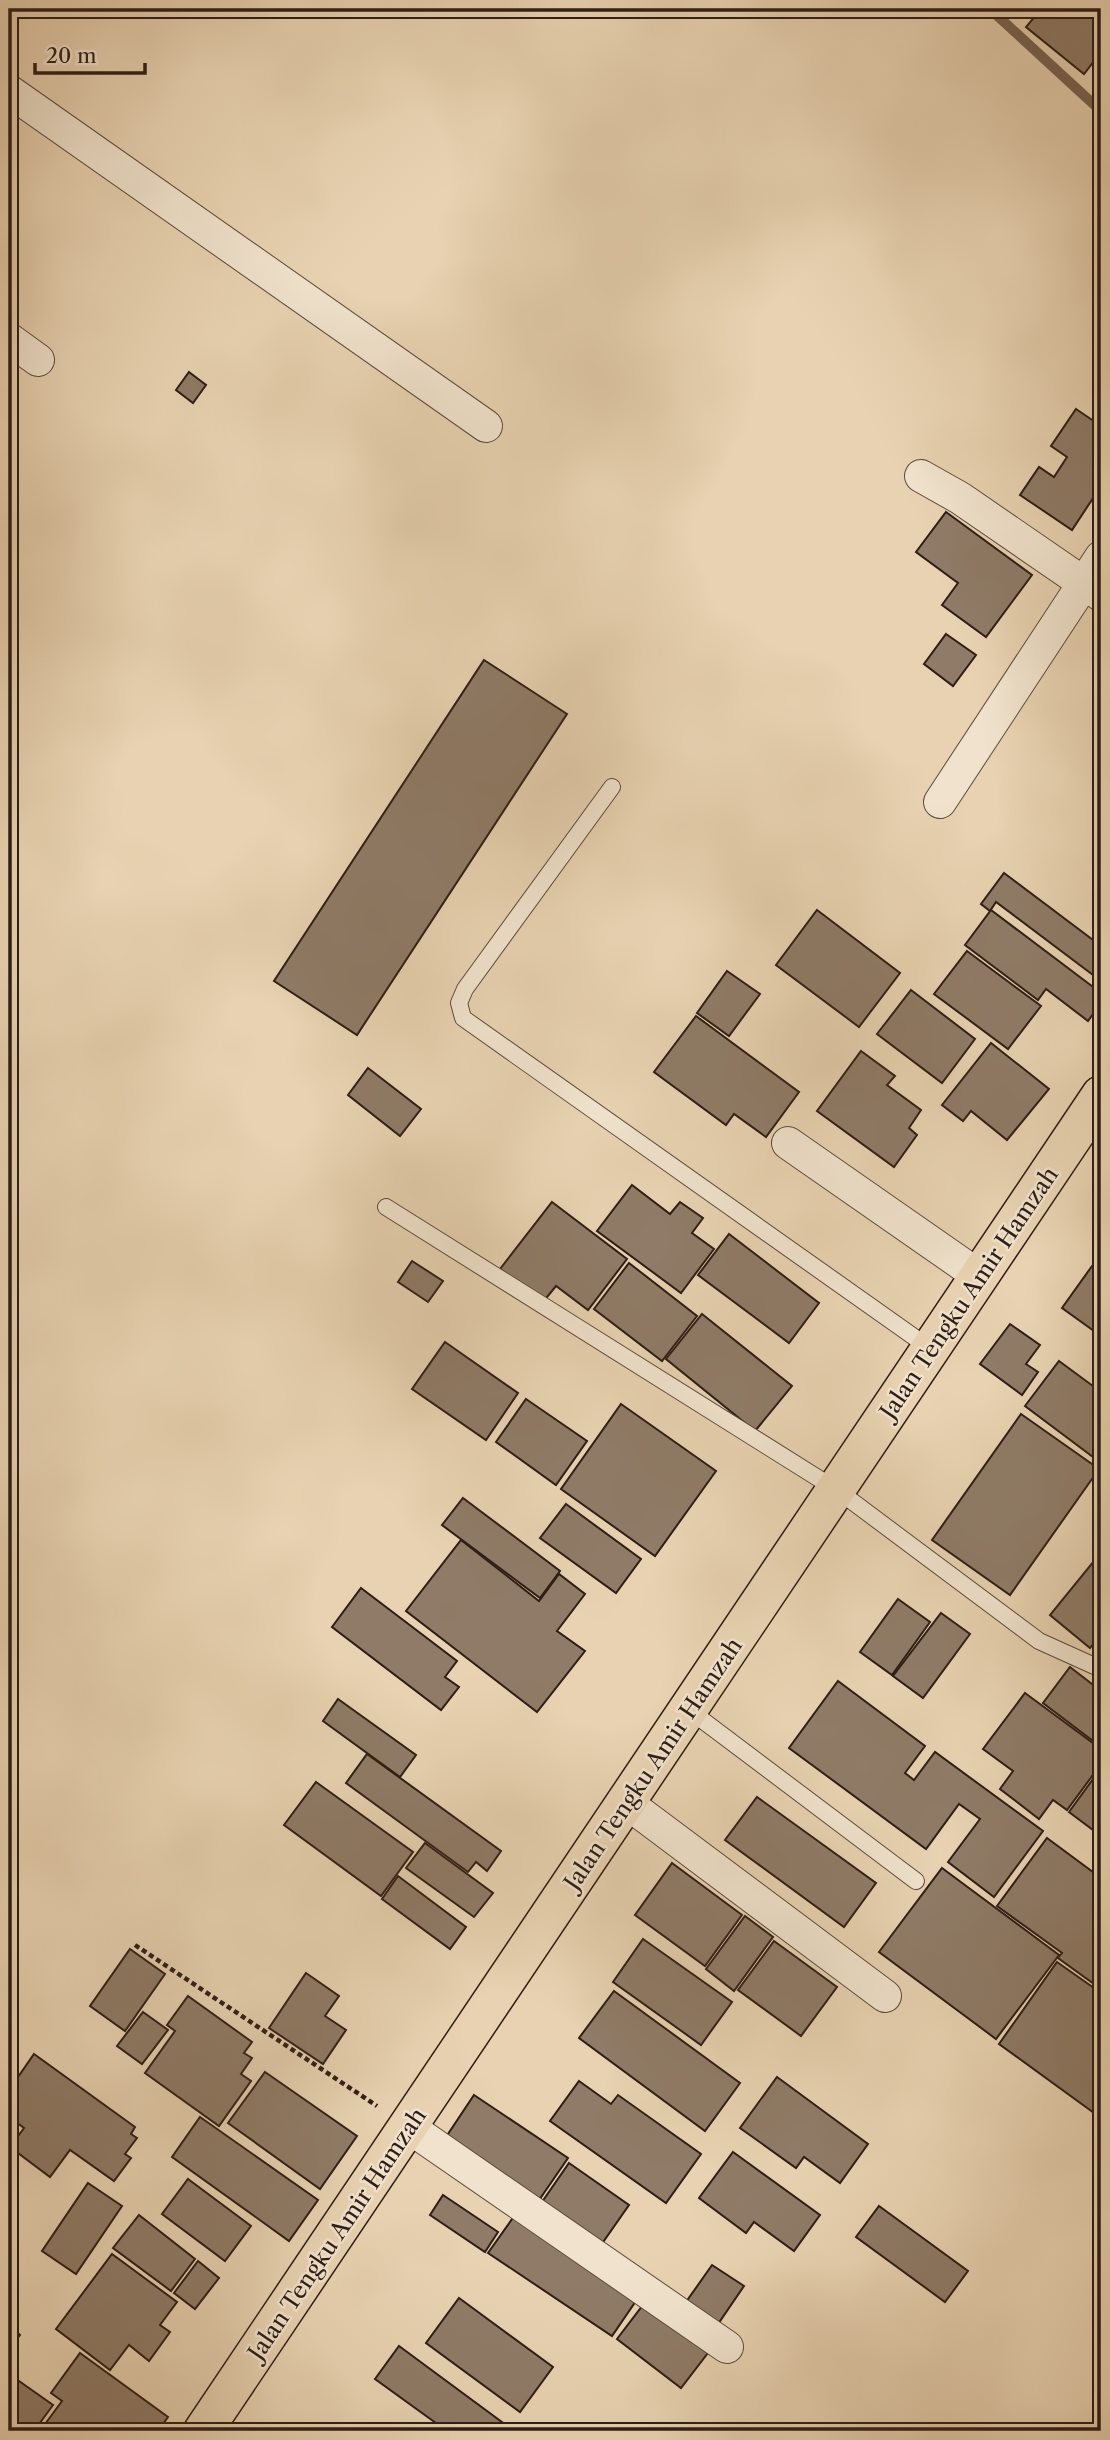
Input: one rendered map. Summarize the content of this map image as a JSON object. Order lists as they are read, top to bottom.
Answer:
{
  "streets": {
    "main road": ["Jalan Tengku Amir Hamzah"]
  },
  "scale_bar": "20 m"
}
